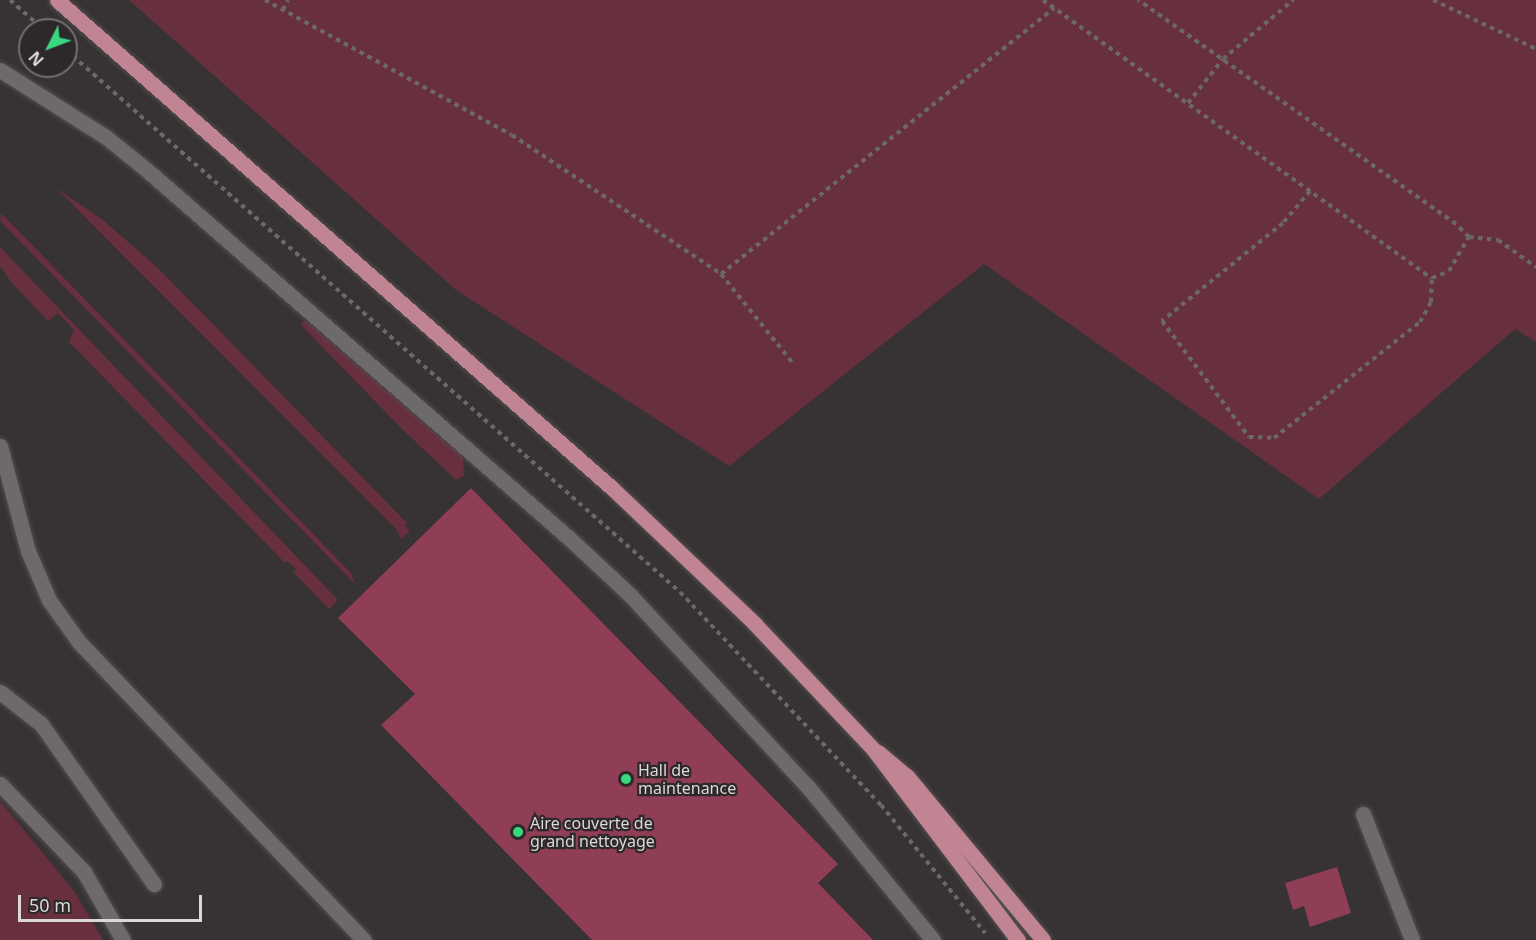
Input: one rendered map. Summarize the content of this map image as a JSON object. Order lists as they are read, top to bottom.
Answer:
{
  "places": ["Hall de maintenance", "Aire couverte de grand nettoyage"],
  "scale_bar": "50 m",
  "north": "bottom left"
}
